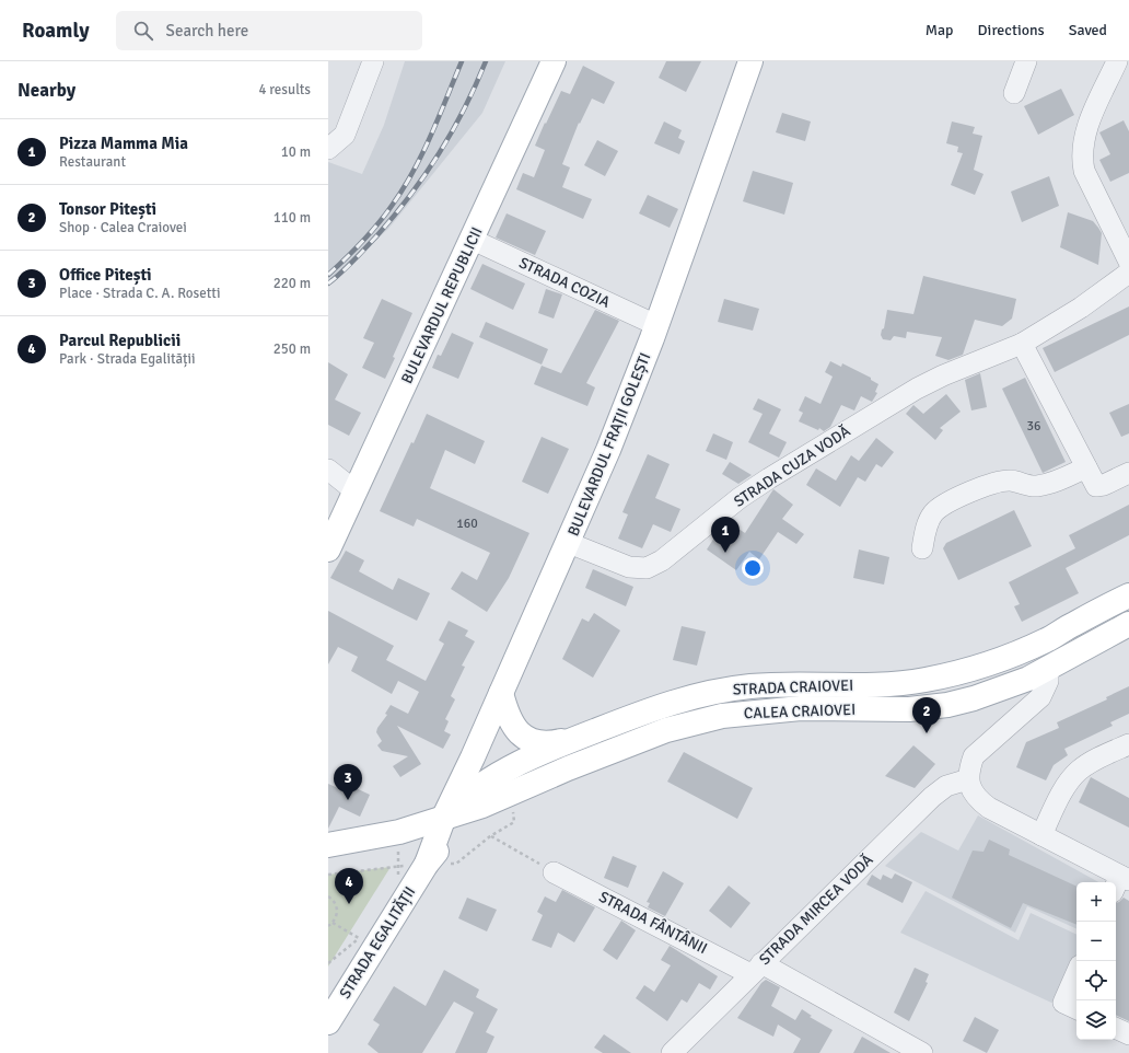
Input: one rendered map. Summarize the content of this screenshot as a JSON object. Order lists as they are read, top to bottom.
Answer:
{
  "streets": {
    "main road": [
      "BULEVARDUL REPUBLICII",
      "BULEVARDUL FRAȚII GOLEȘTI",
      "STRADA CRAIOVEI",
      "CALEA CRAIOVEI",
      "STRADA EGALITĂȚII"
    ],
    "street": [
      "STRADA COZIA",
      "STRADA CUZA VODĂ",
      "STRADA MIRCEA VODĂ",
      "STRADA FÂNTÂNII"
    ]
  },
  "crossings": [
    ["STRADA COZIA", "BULEVARDUL REPUBLICII"],
    ["STRADA COZIA", "BULEVARDUL FRAȚII GOLEȘTI"],
    ["BULEVARDUL FRAȚII GOLEȘTI", "STRADA CUZA VODĂ"],
    ["BULEVARDUL FRAȚII GOLEȘTI", "STRADA CRAIOVEI"],
    ["BULEVARDUL FRAȚII GOLEȘTI", "CALEA CRAIOVEI"],
    ["BULEVARDUL FRAȚII GOLEȘTI", "STRADA EGALITĂȚII"],
    ["STRADA CRAIOVEI", "CALEA CRAIOVEI"],
    ["STRADA MIRCEA VODĂ", "STRADA FÂNTÂNII"]
  ],
  "house_numbers": ["36", "160"],
  "page": {
    "header": "Roamly",
    "search": "Search here",
    "nav": ["Map", "Directions", "Saved"],
    "heading": ["Nearby", "4 results"],
    "list": [
      {
        "mark": "1",
        "name": "Pizza Mamma Mia",
        "note": "Restaurant",
        "value": "10 m"
      },
      {
        "mark": "2",
        "name": "Tonsor Pitești",
        "note": "Shop · Calea Craiovei",
        "value": "110 m"
      },
      {
        "mark": "3",
        "name": "Office Pitești",
        "note": "Place · Strada C. A. Rosetti",
        "value": "220 m"
      },
      {
        "mark": "4",
        "name": "Parcul Republicii",
        "note": "Park · Strada Egalității",
        "value": "250 m"
      }
    ],
    "pins": [
      "1",
      "2",
      "3",
      "4"
    ],
    "map_buttons": ["+", "−"]
  }
}
